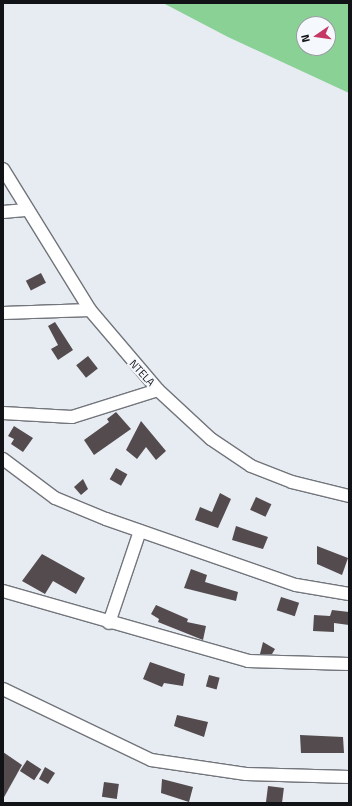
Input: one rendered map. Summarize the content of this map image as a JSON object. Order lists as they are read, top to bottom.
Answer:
{
  "streets": {
    "street": ["NTELA"]
  },
  "north": "left"
}
